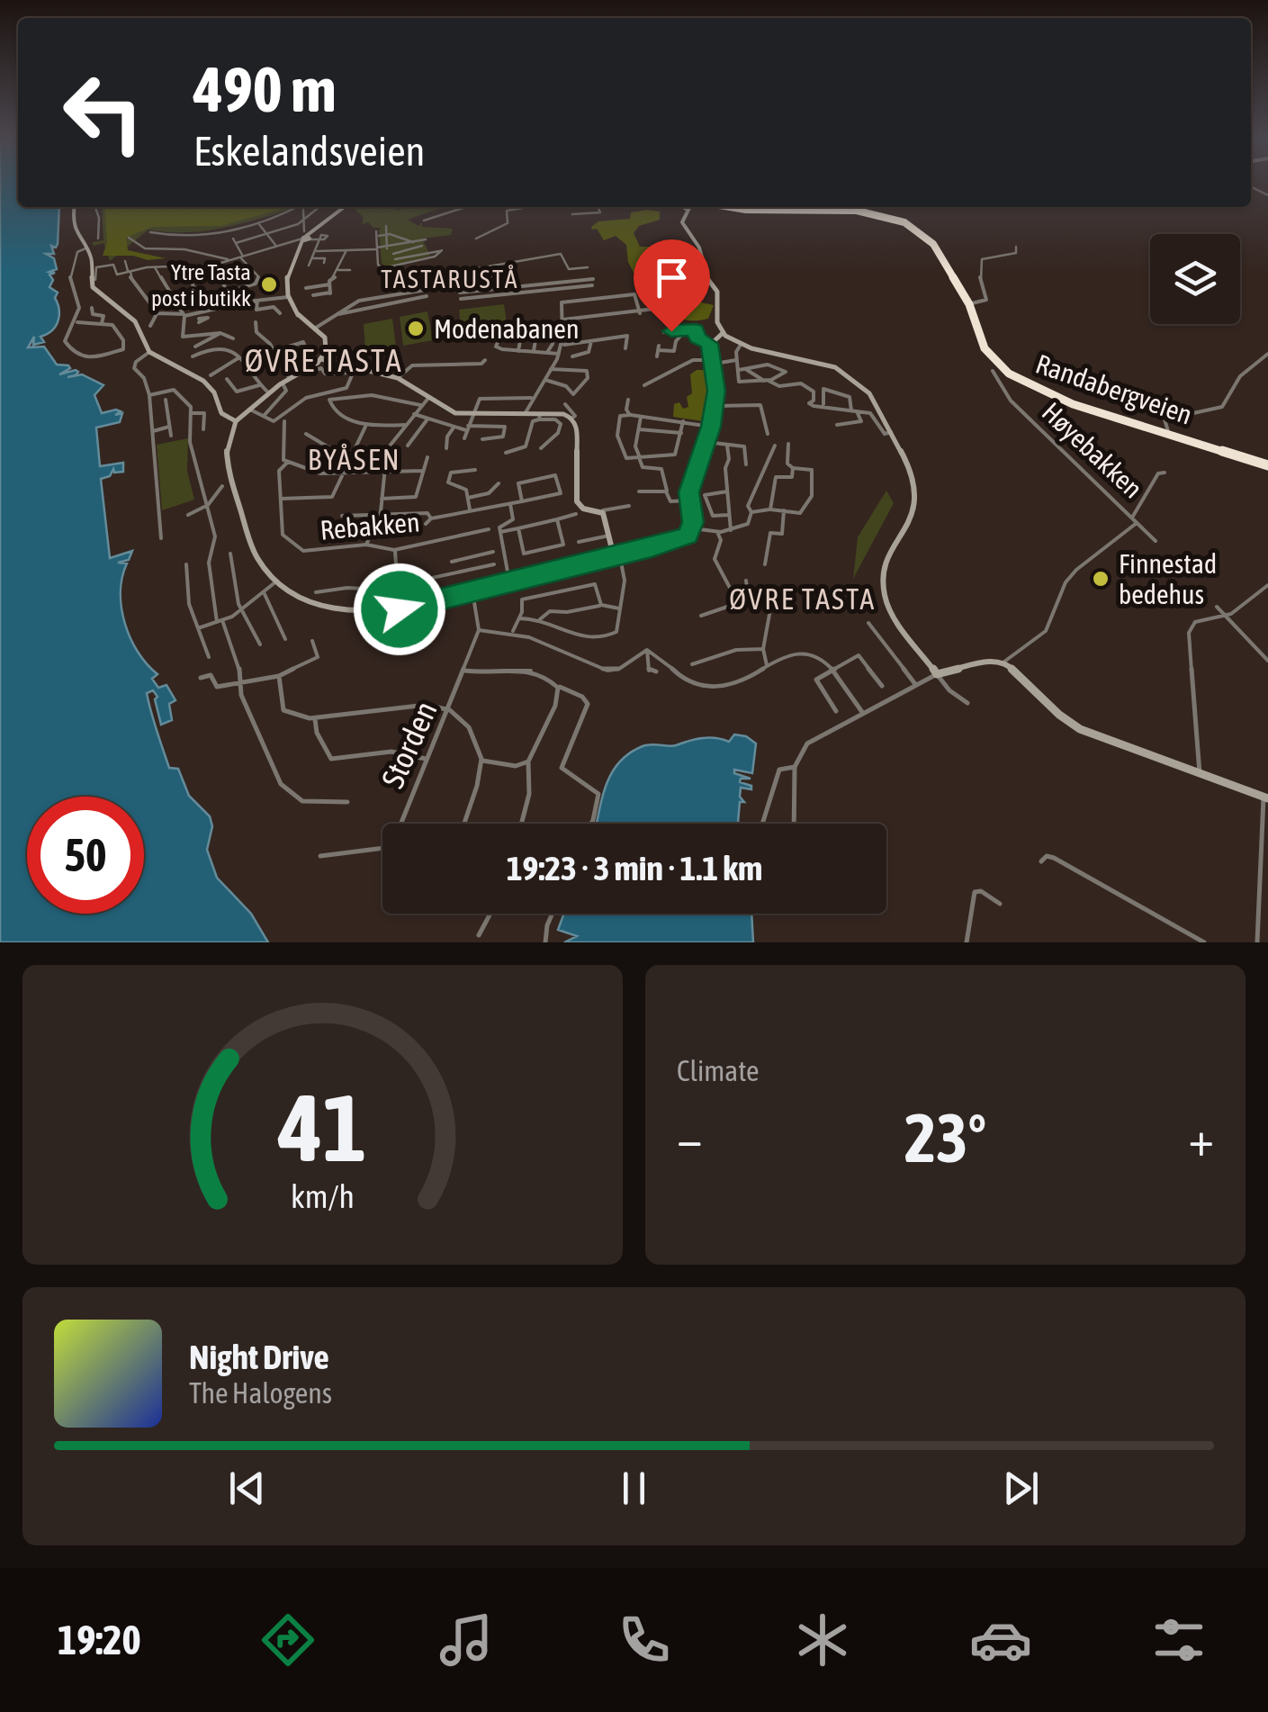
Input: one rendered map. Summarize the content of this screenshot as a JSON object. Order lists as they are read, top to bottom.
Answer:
{
  "streets": {
    "highway": ["Randabergveien"],
    "street": ["Høyebakken", "Rebakken", "Storden"]
  },
  "districts": [
    "TASTARUSTÅ",
    "ØVRE TASTA",
    "BYÅSEN",
    "ØVRE TASTA"
  ],
  "places": ["Ytre Tasta post i butikk", "Modenabanen", "Finnestad bedehus"],
  "page": {
    "turn": ["490 m", "Eskelandsveien"],
    "limit": "50",
    "trip": "19:23 · 3 min · 1.1 km",
    "tile": "Climate",
    "heat": ["−", "23°", "+"],
    "song": ["Night Drive", "The Halogens"],
    "tabs": "19:20",
    "gauge": ["41", "km/h"]
  }
}
